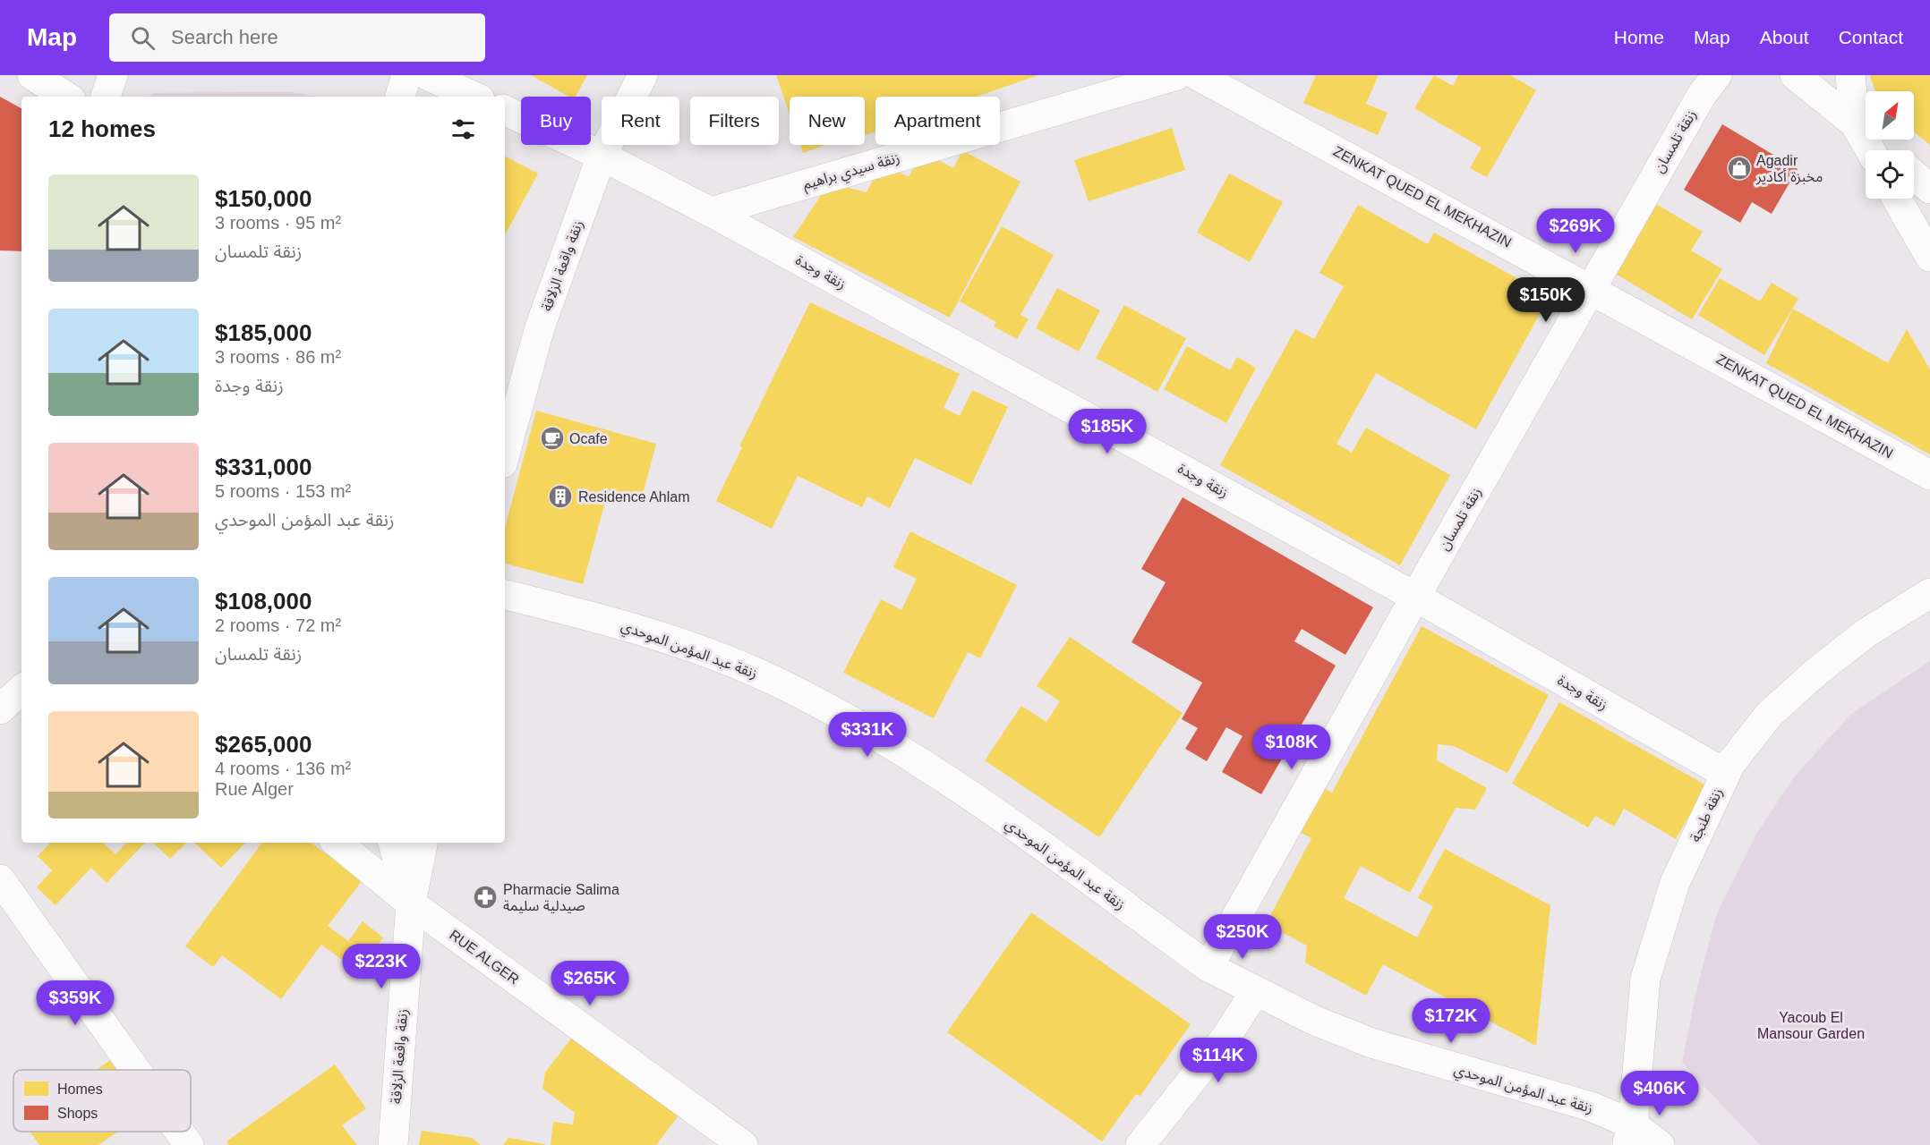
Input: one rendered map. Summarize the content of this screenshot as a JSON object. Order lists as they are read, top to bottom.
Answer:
{
  "streets": {
    "street": [
      "زنقة تلمسان",
      "زنقة سيدي براهيم",
      "ZENKAT QUED EL MEKHAZIN",
      "زنقة واقعة الزلاقة",
      "زنقة وجدة",
      "زنقة عبد المؤمن الموحدي",
      "زنقة طنجة",
      "RUE ALGER"
    ]
  },
  "crossings": [
    ["زنقة تلمسان", "ZENKAT QUED EL MEKHAZIN"],
    ["زنقة تلمسان", "زنقة وجدة"],
    ["زنقة تلمسان", "زنقة عبد المؤمن الموحدي"],
    ["زنقة سيدي براهيم", "زنقة وجدة"],
    ["زنقة واقعة الزلاقة", "زنقة وجدة"],
    ["زنقة واقعة الزلاقة", "RUE ALGER"],
    ["زنقة وجدة", "زنقة طنجة"],
    ["زنقة عبد المؤمن الموحدي", "زنقة طنجة"]
  ],
  "parks": ["Yacoub El Mansour Garden"],
  "places": {
    "shop": ["Agadir مخبزة أكادير"],
    "cafe": ["Ocafe"],
    "building": ["Residence Ahlam"],
    "pharmacy": ["Pharmacie Salima صيدلية سليمة"]
  },
  "legend": ["Homes", "Shops"],
  "north": "top right",
  "page": {
    "header": "Map",
    "search": "Search here",
    "nav": [
      "Home",
      "Map",
      "About",
      "Contact"
    ],
    "chip": [
      "Buy",
      "Rent",
      "Filters",
      "New",
      "Apartment"
    ],
    "heading": "12 homes",
    "list": [
      {
        "name": "$150,000",
        "note": "3 rooms · 95 m² · زنقة تلمسان"
      },
      {
        "name": "$185,000",
        "note": "3 rooms · 86 m² · زنقة وجدة"
      },
      {
        "name": "$331,000",
        "note": "5 rooms · 153 m² · زنقة عبد المؤمن الموحدي"
      },
      {
        "name": "$108,000",
        "note": "2 rooms · 72 m² · زنقة تلمسان"
      },
      {
        "name": "$265,000",
        "note": "4 rooms · 136 m² · Rue Alger"
      }
    ],
    "price": [
      "$269K",
      "$150K",
      "$185K",
      "$331K",
      "$108K",
      "$250K",
      "$223K",
      "$265K",
      "$359K",
      "$172K",
      "$114K",
      "$406K"
    ]
  }
}
